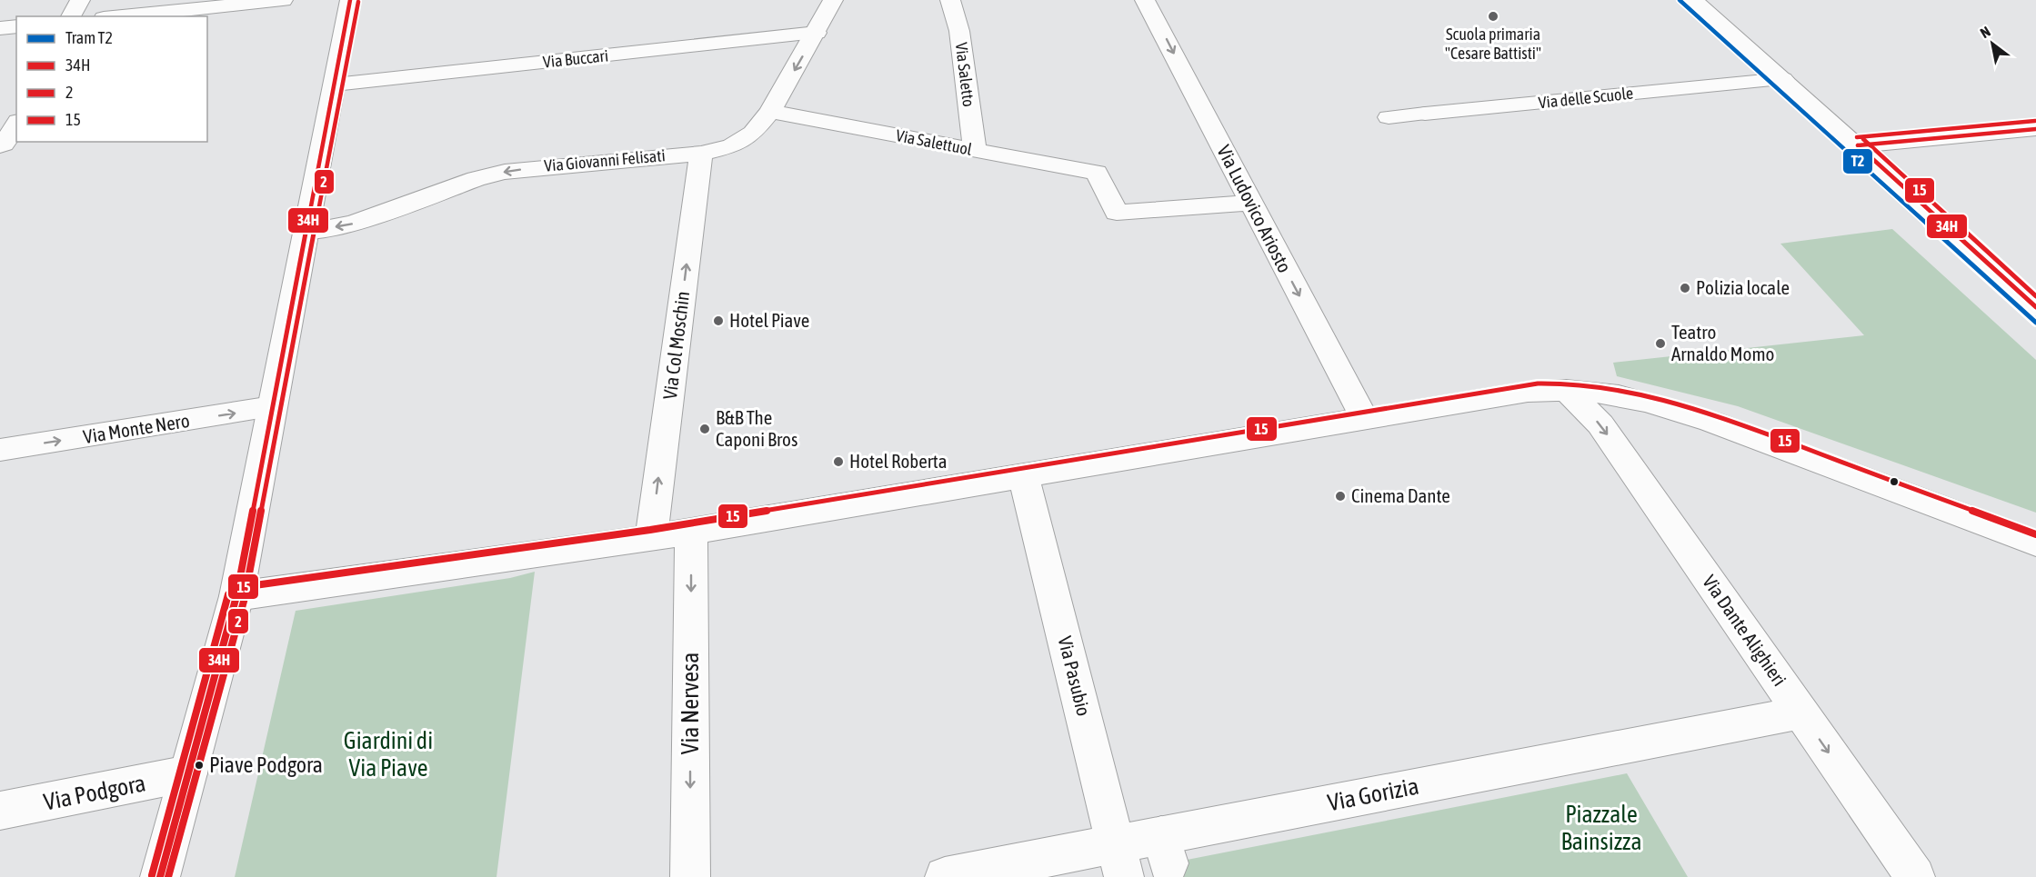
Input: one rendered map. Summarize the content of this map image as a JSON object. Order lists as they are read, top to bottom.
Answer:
{
  "streets": {
    "street": [
      "Via Buccari",
      "Via Saletto",
      "Via delle Scuole",
      "Via Salettuol",
      "Via Giovanni Felisati",
      "Via Ludovico Ariosto",
      "Via Col Moschin",
      "Via Monte Nero",
      "Via Dante Alighieri",
      "Via Pasubio",
      "Via Nervesa",
      "Via Podgora",
      "Via Gorizia"
    ]
  },
  "crossings": [
    ["Via Buccari", "Via Giovanni Felisati"],
    ["Via Saletto", "Via Salettuol"],
    ["Via Salettuol", "Via Giovanni Felisati"],
    ["Via Salettuol", "Via Ludovico Ariosto"],
    ["Via Giovanni Felisati", "Via Col Moschin"],
    ["Via Dante Alighieri", "Via Gorizia"],
    ["Via Pasubio", "Via Gorizia"]
  ],
  "one_way": [
    "Via Giovanni Felisati",
    "Via Ludovico Ariosto",
    "Via Col Moschin",
    "Via Monte Nero",
    "Via Dante Alighieri",
    "Via Nervesa"
  ],
  "parks": ["Giardini di Via Piave", "Piazzale Bainsizza"],
  "places": [
    "Scuola primaria \"Cesare Battisti\"",
    "Polizia locale",
    "Hotel Piave",
    "Teatro Arnaldo Momo",
    "B&B The Caponi Bros",
    "Hotel Roberta",
    "Cinema Dante",
    "Piave Podgora"
  ],
  "lines": [
    "tram line T2",
    "transit line 34H",
    "transit line 2",
    "transit line 15"
  ],
  "legend": [
    "Tram T2",
    "34H",
    "2",
    "15"
  ],
  "north": "top left"
}
